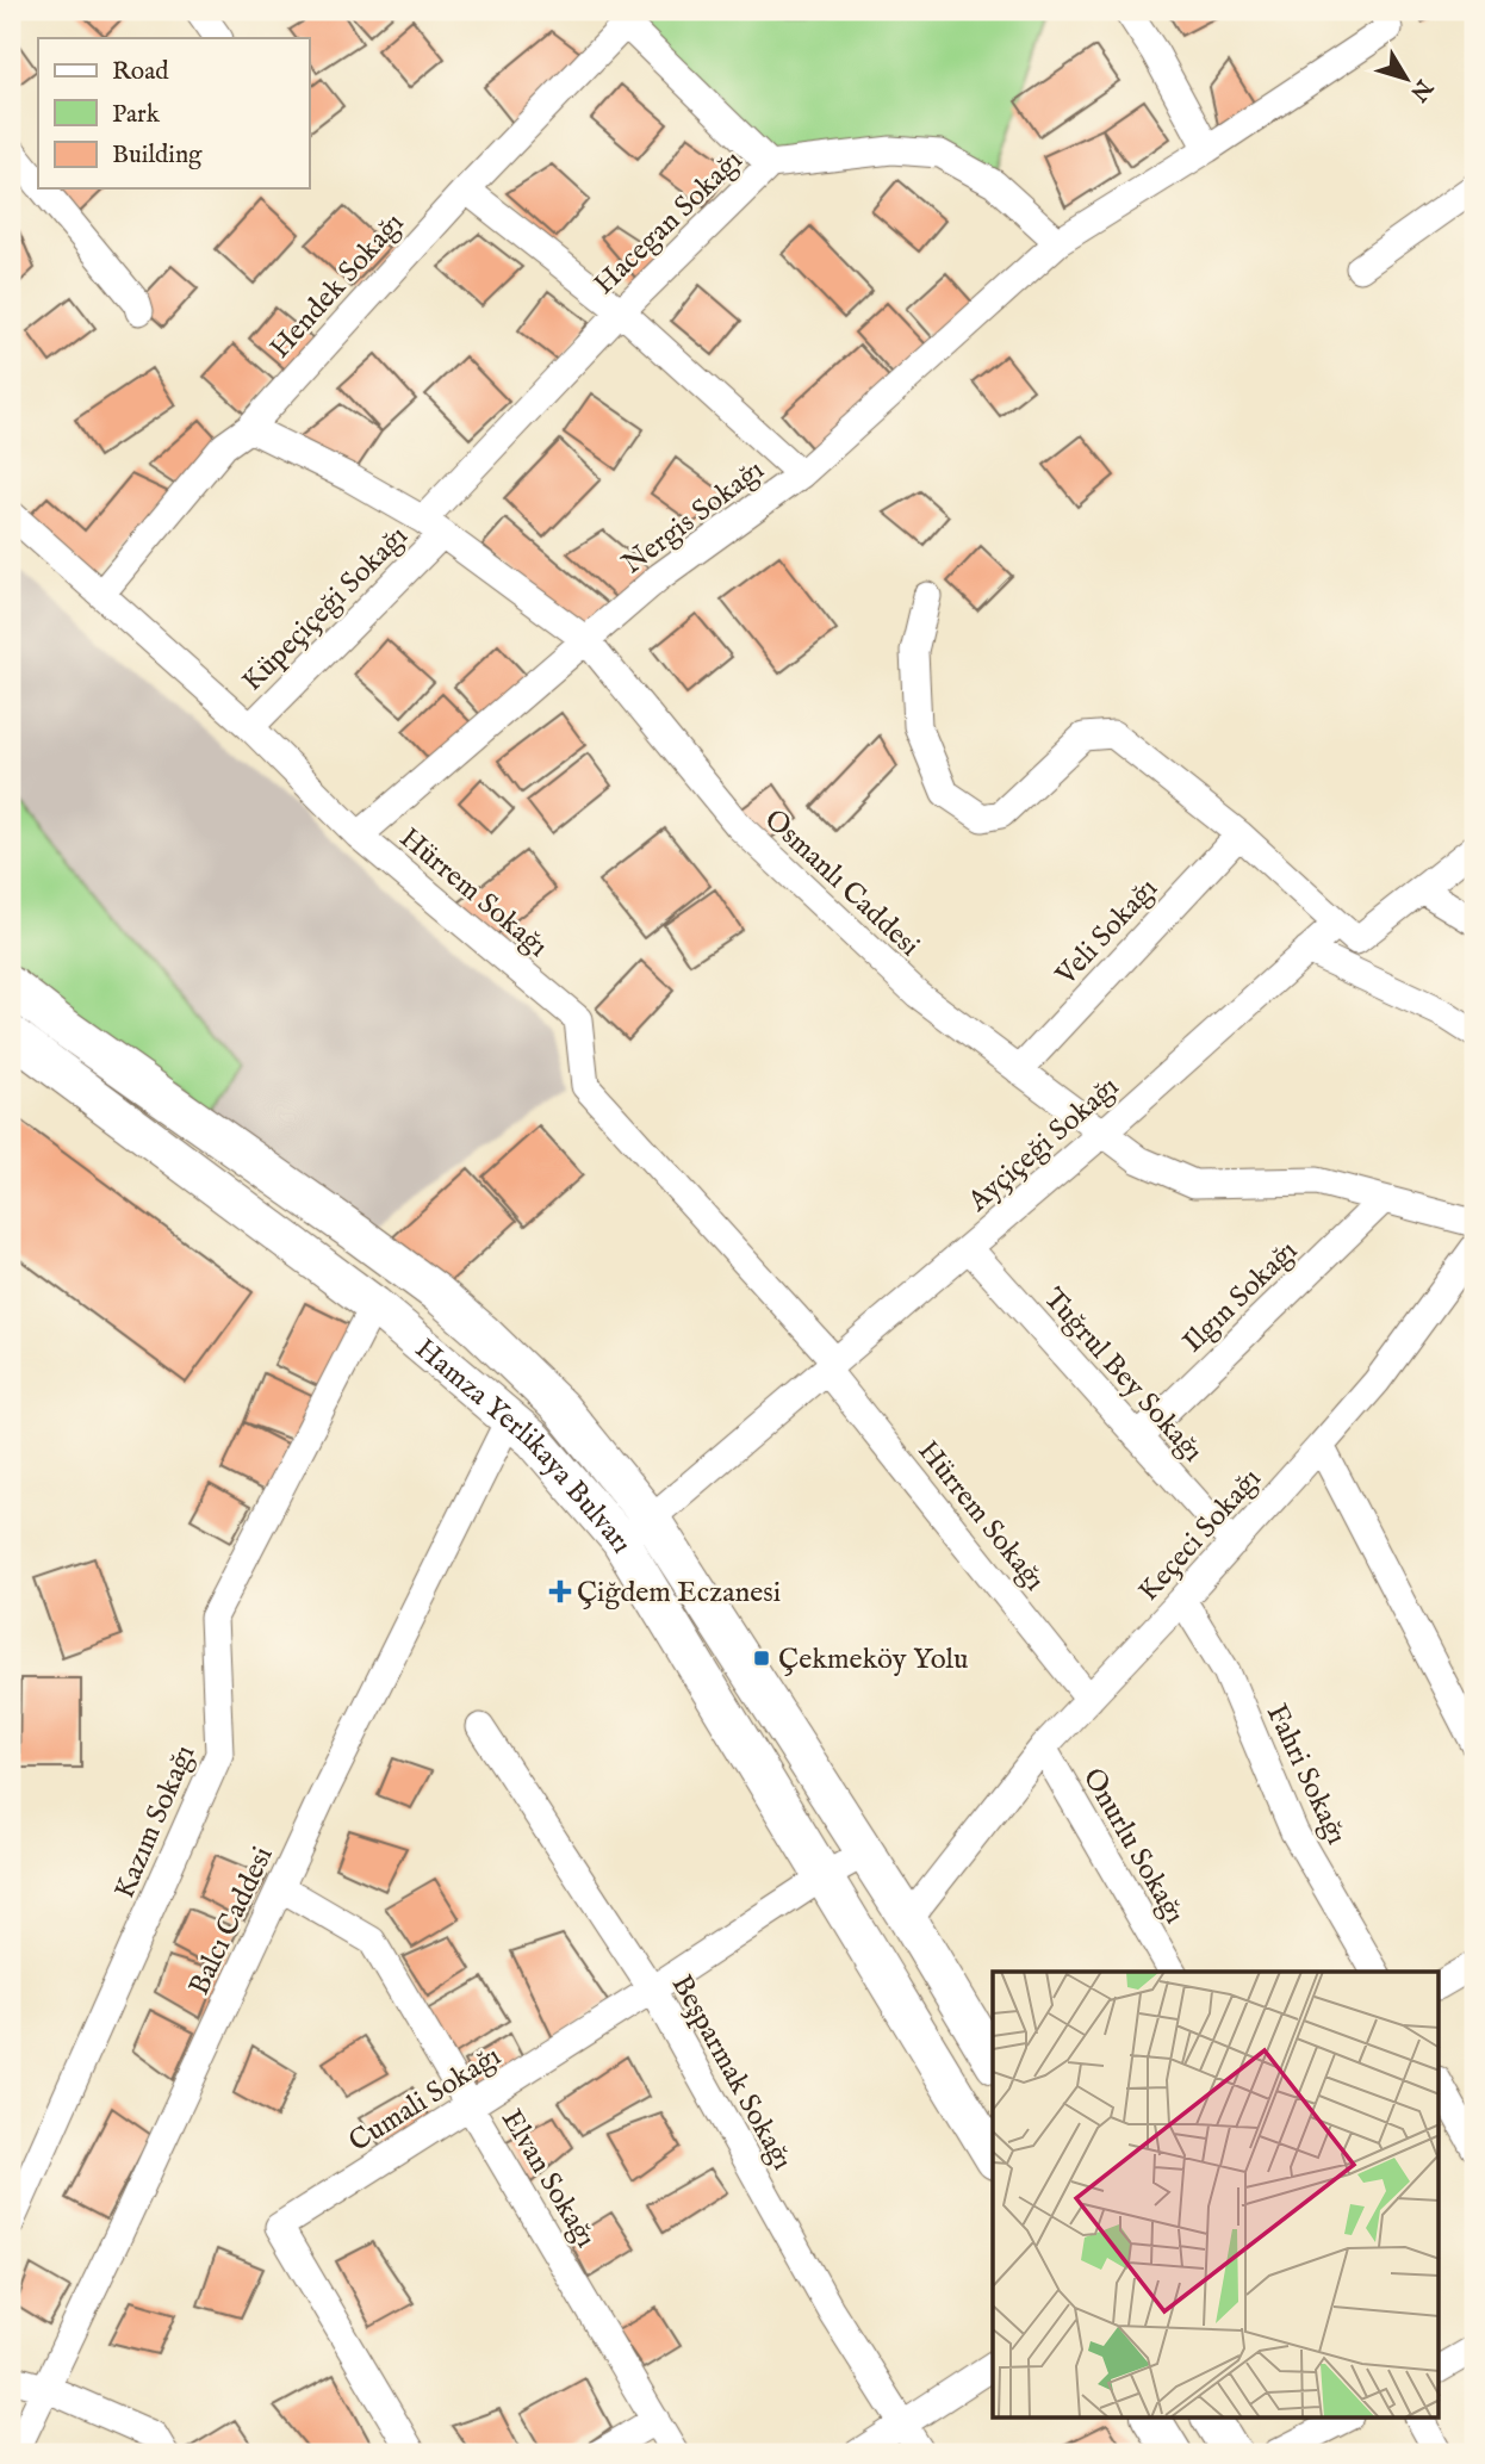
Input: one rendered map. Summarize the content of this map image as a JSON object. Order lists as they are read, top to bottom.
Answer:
{
  "streets": {
    "main road": ["Hamza Yerlikaya Bulvarı"],
    "street": [
      "Hacegan Sokağı",
      "Hendek Sokağı",
      "Nergis Sokağı",
      "Küpeçiçeği Sokağı",
      "Osmanlı Caddesi",
      "Hürrem Sokağı",
      "Veli Sokağı",
      "Ayçiçeği Sokağı",
      "Ilgın Sokağı",
      "Tuğrul Bey Sokağı",
      "Keçeci Sokağı",
      "Fahri Sokağı",
      "Kazım Sokağı",
      "Onurlu Sokağı",
      "Balcı Caddesi",
      "Beşparmak Sokağı",
      "Cumali Sokağı",
      "Elvan Sokağı"
    ]
  },
  "crossings": [
    ["Hacegan Sokağı", "Nergis Sokağı"],
    ["Hacegan Sokağı", "Küpeçiçeği Sokağı"],
    ["Hacegan Sokağı", "Osmanlı Caddesi"],
    ["Hendek Sokağı", "Osmanlı Caddesi"],
    ["Hendek Sokağı", "Hürrem Sokağı"],
    ["Nergis Sokağı", "Osmanlı Caddesi"],
    ["Nergis Sokağı", "Hürrem Sokağı"],
    ["Küpeçiçeği Sokağı", "Osmanlı Caddesi"],
    ["Küpeçiçeği Sokağı", "Hürrem Sokağı"],
    ["Osmanlı Caddesi", "Veli Sokağı"],
    ["Osmanlı Caddesi", "Ayçiçeği Sokağı"],
    ["Osmanlı Caddesi", "Ilgın Sokağı"],
    ["Hürrem Sokağı", "Ayçiçeği Sokağı"],
    ["Hürrem Sokağı", "Keçeci Sokağı"],
    ["Ayçiçeği Sokağı", "Tuğrul Bey Sokağı"],
    ["Ayçiçeği Sokağı", "Hamza Yerlikaya Bulvarı"],
    ["Ilgın Sokağı", "Tuğrul Bey Sokağı"],
    ["Tuğrul Bey Sokağı", "Keçeci Sokağı"],
    ["Hamza Yerlikaya Bulvarı", "Keçeci Sokağı"],
    ["Hamza Yerlikaya Bulvarı", "Kazım Sokağı"],
    ["Hamza Yerlikaya Bulvarı", "Balcı Caddesi"],
    ["Hamza Yerlikaya Bulvarı", "Cumali Sokağı"],
    ["Keçeci Sokağı", "Fahri Sokağı"],
    ["Keçeci Sokağı", "Onurlu Sokağı"],
    ["Balcı Caddesi", "Elvan Sokağı"],
    ["Beşparmak Sokağı", "Cumali Sokağı"],
    ["Cumali Sokağı", "Elvan Sokağı"]
  ],
  "places": {
    "health": ["Çiğdem Eczanesi"],
    "transit": ["Çekmeköy Yolu"]
  },
  "legend": ["Road", "Park", "Building"],
  "north": "bottom right"
}
